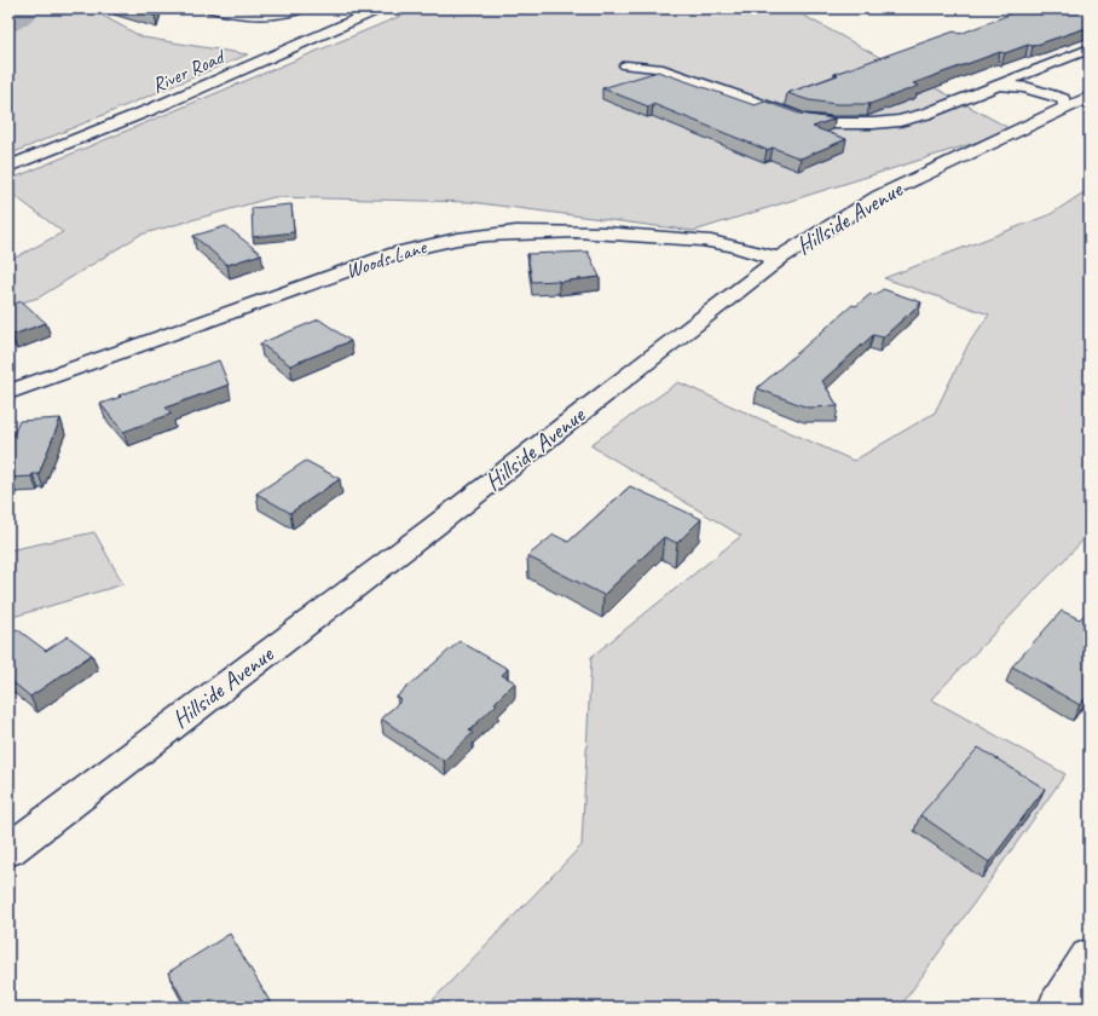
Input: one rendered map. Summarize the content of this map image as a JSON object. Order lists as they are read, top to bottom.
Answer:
{
  "streets": {
    "street": ["River Road", "Hillside Avenue", "Woods Lane"]
  },
  "crossings": [
    ["Hillside Avenue", "Woods Lane"]
  ]
}
